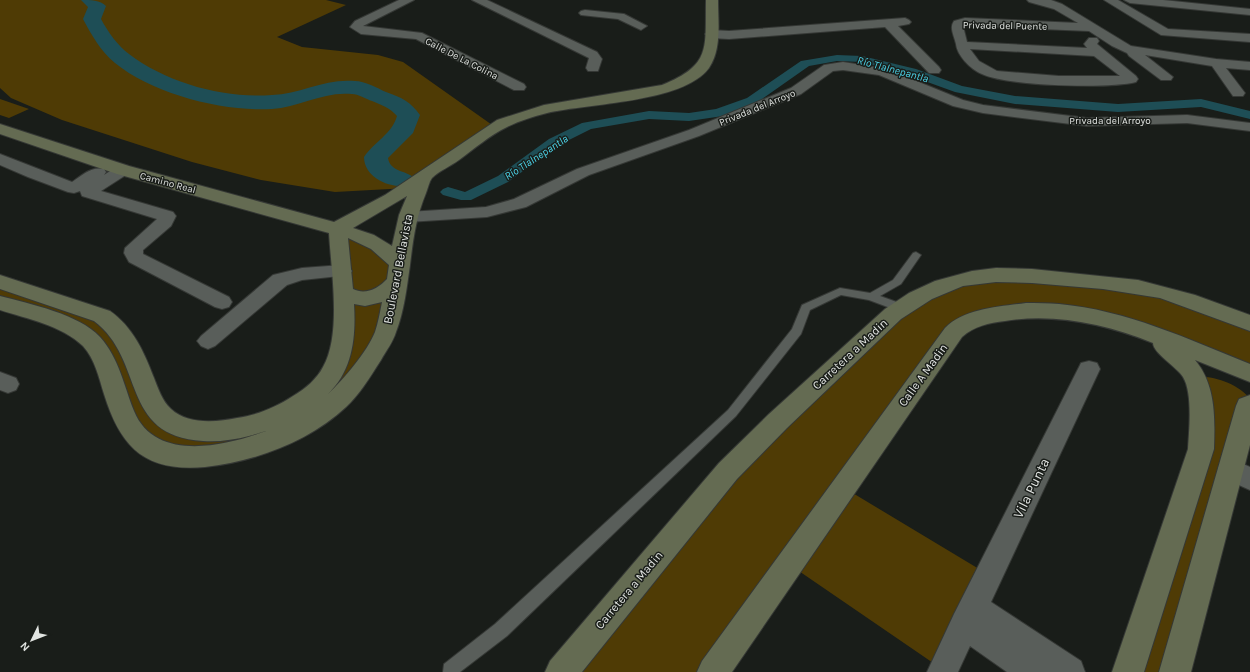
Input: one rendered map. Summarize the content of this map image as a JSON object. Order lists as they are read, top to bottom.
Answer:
{
  "streets": {
    "main road": [
      "Camino Real",
      "Boulevard Bellavista",
      "Carretera a Madin",
      "Calle A Madin"
    ],
    "street": [
      "Privada del Puente",
      "Calle De La Colina",
      "Privada del Arroyo",
      "Vila Punta"
    ]
  },
  "crossings": [
    ["Privada del Arroyo", "Boulevard Bellavista"],
    ["Camino Real", "Boulevard Bellavista"]
  ],
  "water": ["Río Tlalnepantla"],
  "north": "bottom left"
}
